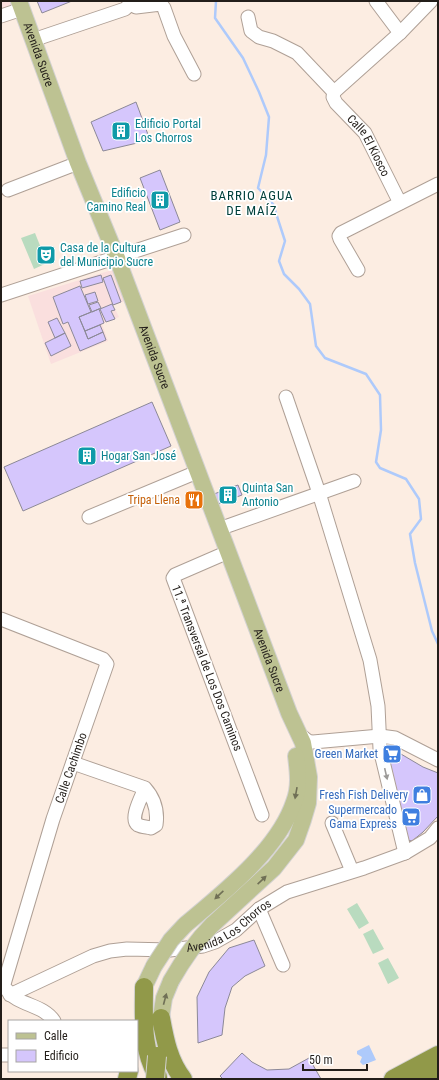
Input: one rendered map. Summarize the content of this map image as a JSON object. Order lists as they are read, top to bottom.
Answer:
{
  "streets": {
    "main road": ["Avenida Sucre"],
    "street": [
      "Calle El Kiosco",
      "11.ª Transversal de Los Dos Caminos",
      "Calle Cachimbo",
      "Avenida Los Chorros"
    ]
  },
  "crossings": [
    ["Avenida Sucre", "11.ª Transversal de Los Dos Caminos"],
    ["Calle Cachimbo", "Avenida Los Chorros"]
  ],
  "districts": ["BARRIO AGUA DE MAÍZ"],
  "places": {
    "building": [
      "Edificio Portal Los Chorros",
      "Edificio Camino Real",
      "Hogar San José",
      "Quinta San Antonio"
    ],
    "theatre": ["Casa de la Cultura del Municipio Sucre"],
    "restaurant": ["Tripa Llena"],
    "supermarket": ["Green Market", "Supermercado Gama Express"],
    "shop": ["Fresh Fish Delivery"]
  },
  "legend": ["Calle", "Edificio"],
  "scale_bar": "50 m"
}
